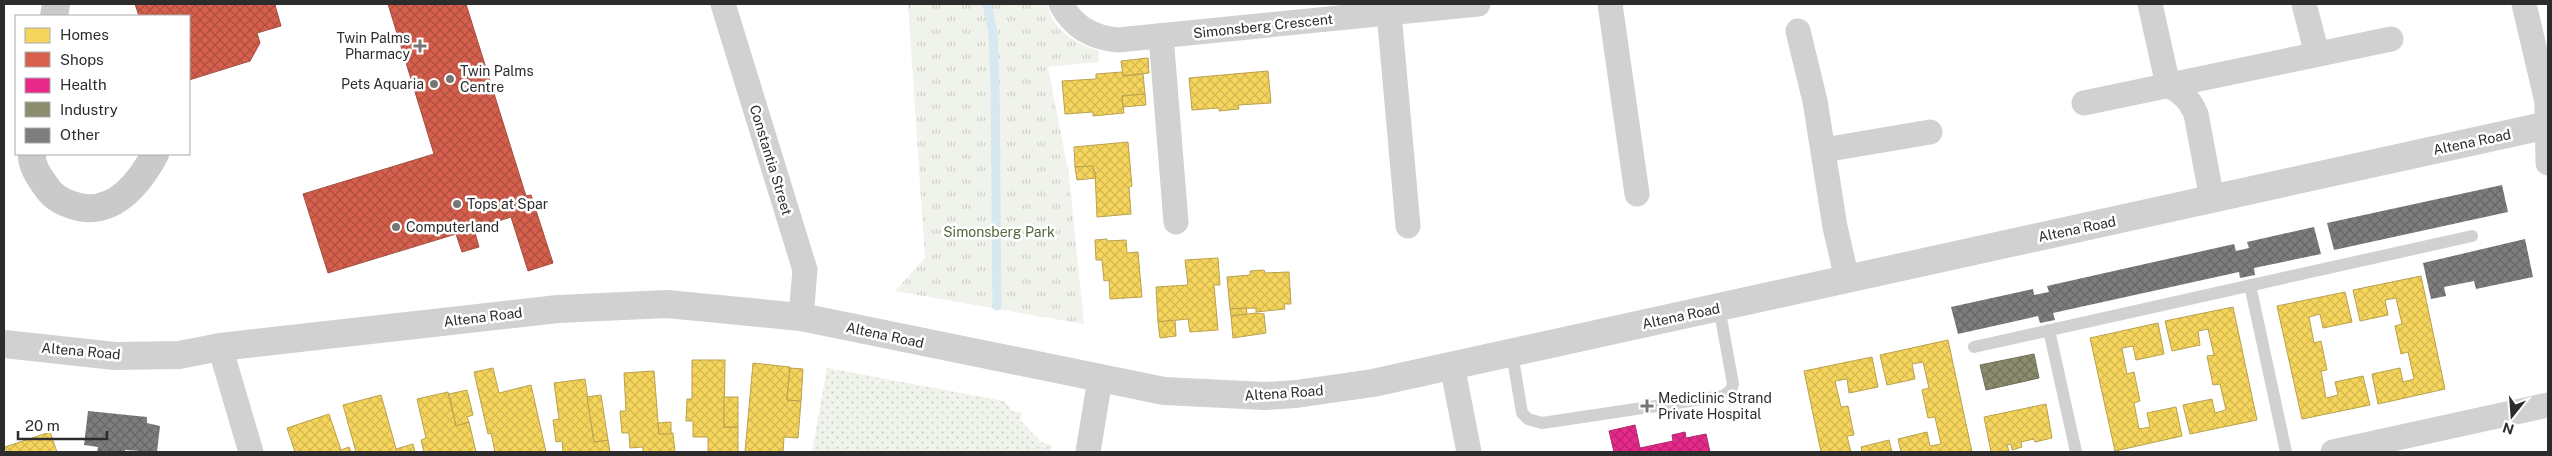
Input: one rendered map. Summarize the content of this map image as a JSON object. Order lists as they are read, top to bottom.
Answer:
{
  "streets": {
    "street": ["Simonsberg Crescent", "Altena Road", "Constantia Street"]
  },
  "crossings": [
    ["Altena Road", "Constantia Street"]
  ],
  "parks": ["Simonsberg Park"],
  "places": {
    "health": ["Twin Palms Pharmacy", "Mediclinic Strand Private Hospital"],
    "other": [
      "Twin Palms Centre",
      "Pets Aquaria",
      "Tops at Spar",
      "Computerland"
    ]
  },
  "legend": [
    "Homes",
    "Shops",
    "Health",
    "Industry",
    "Other"
  ],
  "scale_bar": "20 m",
  "north": "bottom"
}
